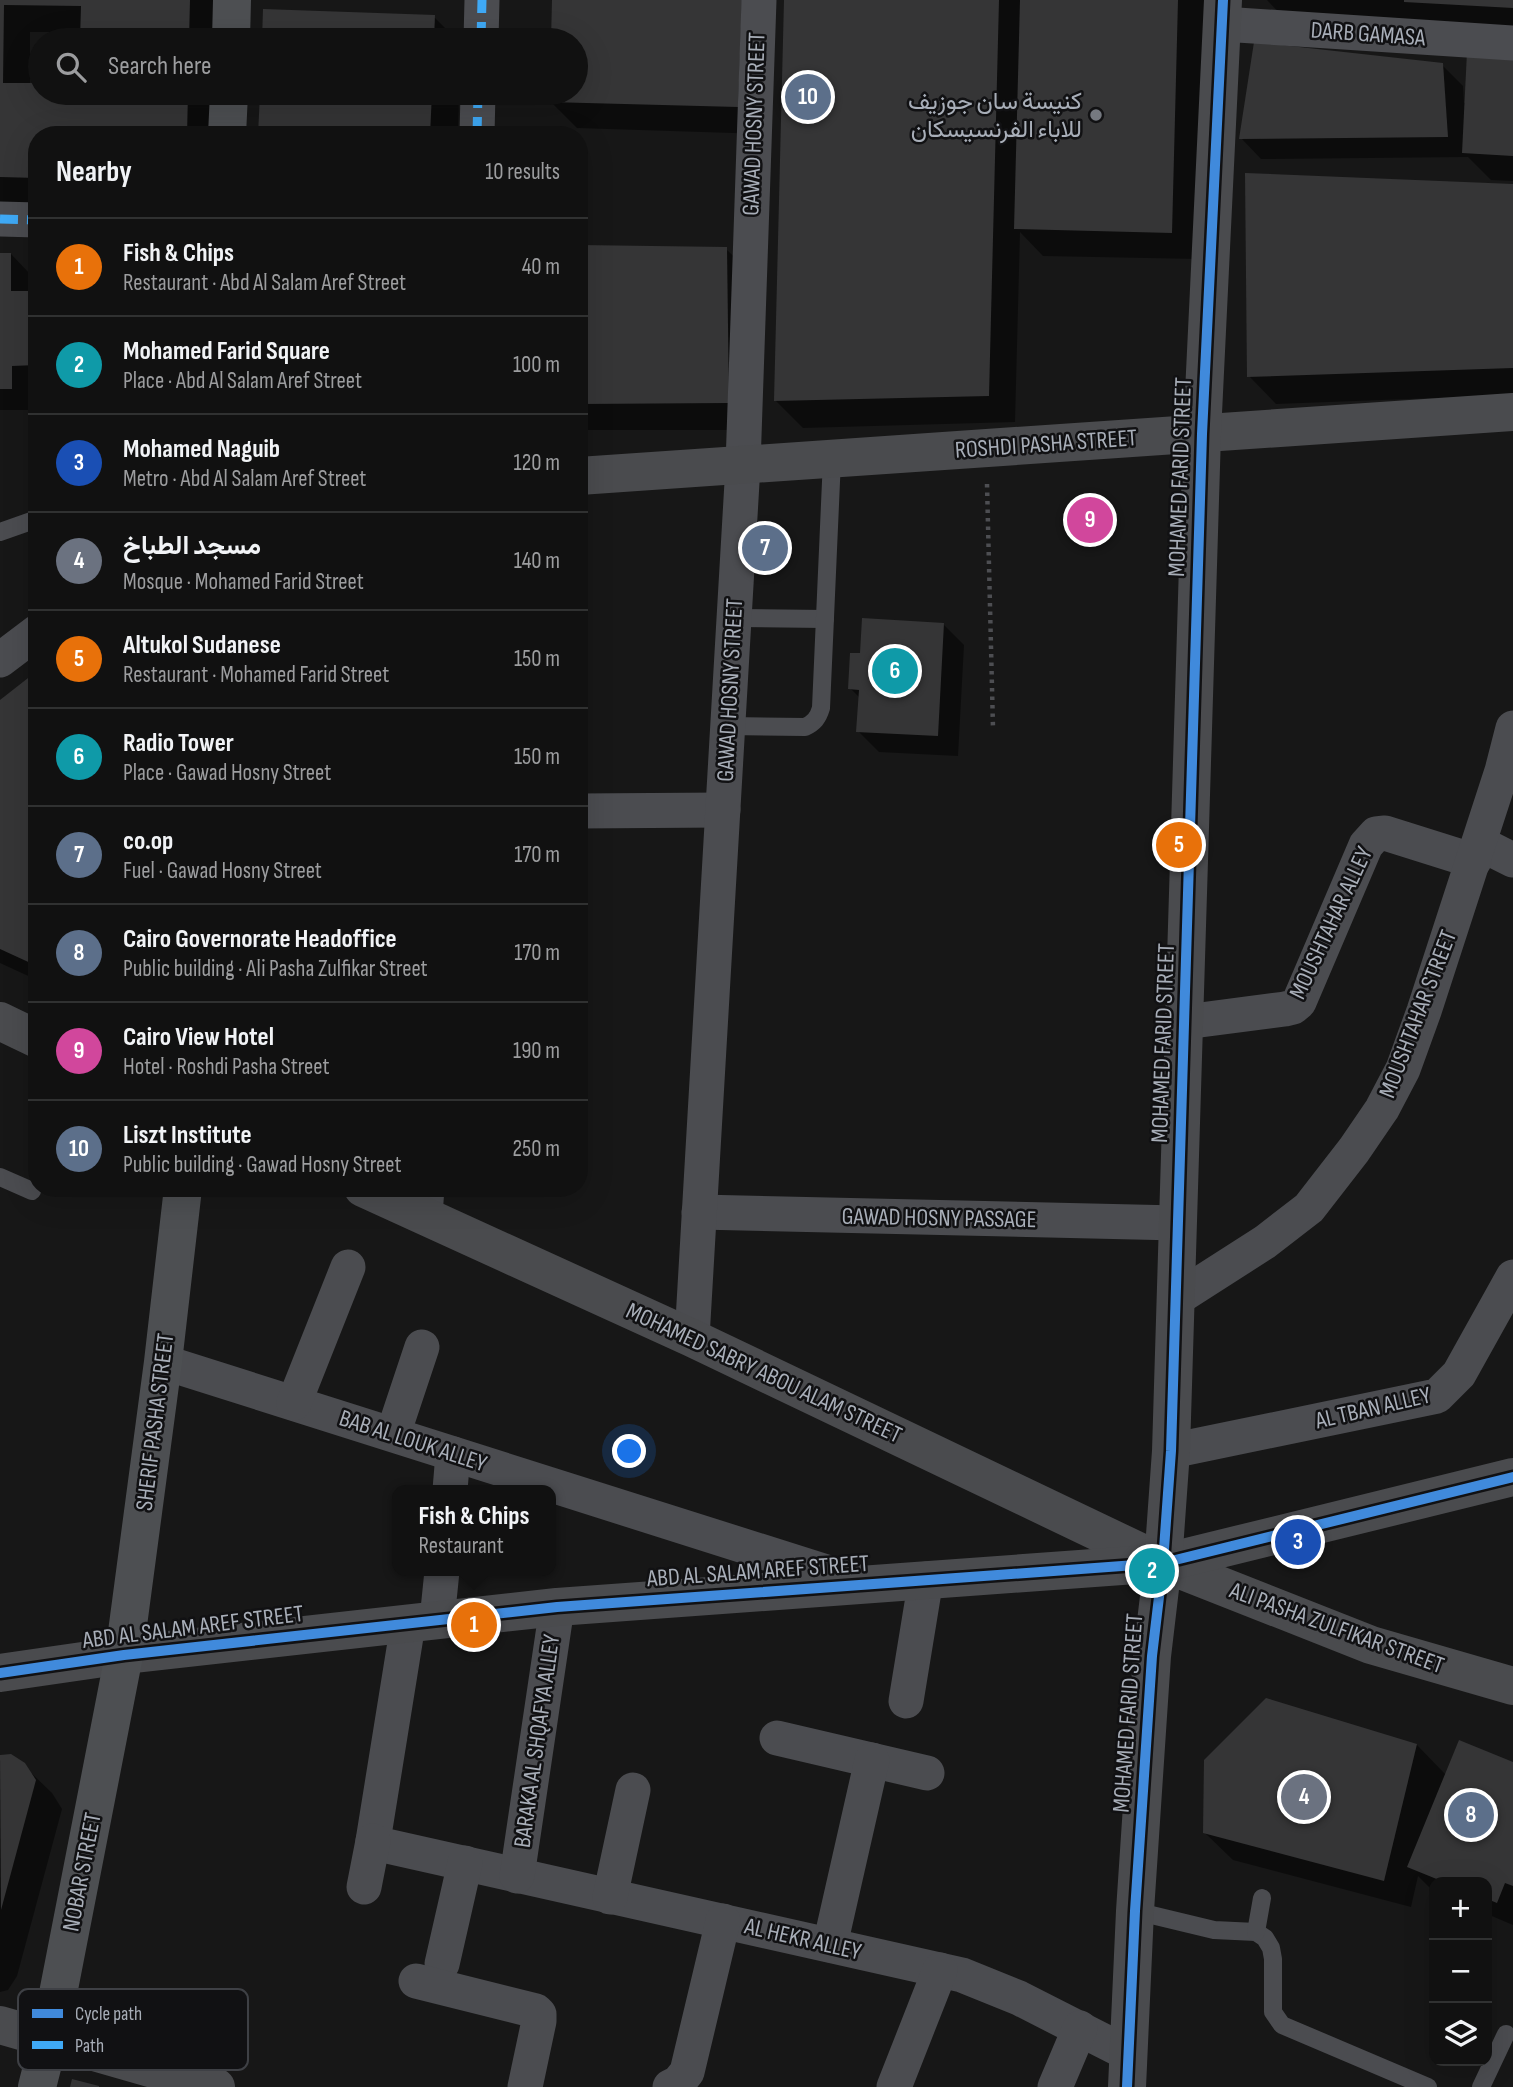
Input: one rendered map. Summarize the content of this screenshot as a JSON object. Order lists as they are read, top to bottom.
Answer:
{
  "streets": {
    "main road": ["SHERIF PASHA STREET", "NOBAR STREET"],
    "street": [
      "DARB GAMASA",
      "GAWAD HOSNY STREET",
      "ROSHDI PASHA STREET",
      "MOHAMED FARID STREET",
      "MOUSHTAHAR ALLEY",
      "MOUSHTAHAR STREET",
      "GAWAD HOSNY PASSAGE",
      "MOHAMED SABRY ABOU ALAM STREET",
      "AL TBAN ALLEY",
      "BAB AL LOUK ALLEY",
      "ABD AL SALAM AREF STREET",
      "ALI PASHA ZULFIKAR STREET",
      "BARAKA AL SHQAFYA ALLEY",
      "AL HEKR ALLEY"
    ]
  },
  "crossings": [
    ["DARB GAMASA", "MOHAMED FARID STREET"],
    ["GAWAD HOSNY STREET", "ROSHDI PASHA STREET"],
    ["GAWAD HOSNY STREET", "GAWAD HOSNY PASSAGE"],
    ["GAWAD HOSNY STREET", "MOHAMED SABRY ABOU ALAM STREET"],
    ["ROSHDI PASHA STREET", "MOHAMED FARID STREET"],
    ["MOHAMED FARID STREET", "MOUSHTAHAR ALLEY"],
    ["MOHAMED FARID STREET", "MOUSHTAHAR STREET"],
    ["MOHAMED FARID STREET", "GAWAD HOSNY PASSAGE"],
    ["MOHAMED FARID STREET", "MOHAMED SABRY ABOU ALAM STREET"],
    ["MOHAMED FARID STREET", "AL TBAN ALLEY"],
    ["MOHAMED FARID STREET", "ABD AL SALAM AREF STREET"],
    ["MOHAMED FARID STREET", "ALI PASHA ZULFIKAR STREET"],
    ["MOHAMED FARID STREET", "AL HEKR ALLEY"],
    ["MOUSHTAHAR ALLEY", "MOUSHTAHAR STREET"],
    ["MOHAMED SABRY ABOU ALAM STREET", "ABD AL SALAM AREF STREET"],
    ["MOHAMED SABRY ABOU ALAM STREET", "ALI PASHA ZULFIKAR STREET"],
    ["SHERIF PASHA STREET", "BAB AL LOUK ALLEY"],
    ["SHERIF PASHA STREET", "ABD AL SALAM AREF STREET"],
    ["SHERIF PASHA STREET", "NOBAR STREET"],
    ["BAB AL LOUK ALLEY", "ABD AL SALAM AREF STREET"],
    ["ABD AL SALAM AREF STREET", "ALI PASHA ZULFIKAR STREET"],
    ["ABD AL SALAM AREF STREET", "BARAKA AL SHQAFYA ALLEY"],
    ["ABD AL SALAM AREF STREET", "NOBAR STREET"],
    ["BARAKA AL SHQAFYA ALLEY", "AL HEKR ALLEY"]
  ],
  "places": ["كنيسة سان جوزيف للاباء الفرنسيسكان"],
  "legend": ["Cycle path", "Path"],
  "page": {
    "search": "Search here",
    "pins": [
      "10",
      "9",
      "7",
      "6",
      "5",
      "3",
      "2",
      "1",
      "4",
      "8"
    ],
    "heading": ["Nearby", "10 results"],
    "list": [
      {
        "mark": "1",
        "name": "Fish & Chips",
        "note": "Restaurant · Abd Al Salam Aref Street",
        "value": "40 m"
      },
      {
        "mark": "2",
        "name": "Mohamed Farid Square",
        "note": "Place · Abd Al Salam Aref Street",
        "value": "100 m"
      },
      {
        "mark": "3",
        "name": "Mohamed Naguib",
        "note": "Metro · Abd Al Salam Aref Street",
        "value": "120 m"
      },
      {
        "mark": "4",
        "name": "مسجد الطباخ",
        "note": "Mosque · Mohamed Farid Street",
        "value": "140 m"
      },
      {
        "mark": "5",
        "name": "Altukol Sudanese",
        "note": "Restaurant · Mohamed Farid Street",
        "value": "150 m"
      },
      {
        "mark": "6",
        "name": "Radio Tower",
        "note": "Place · Gawad Hosny Street",
        "value": "150 m"
      },
      {
        "mark": "7",
        "name": "co.op",
        "note": "Fuel · Gawad Hosny Street",
        "value": "170 m"
      },
      {
        "mark": "8",
        "name": "Cairo Governorate Headoffice",
        "note": "Public building · Ali Pasha Zulfikar Street",
        "value": "170 m"
      },
      {
        "mark": "9",
        "name": "Cairo View Hotel",
        "note": "Hotel · Roshdi Pasha Street",
        "value": "190 m"
      },
      {
        "mark": "10",
        "name": "Liszt Institute",
        "note": "Public building · Gawad Hosny Street",
        "value": "250 m"
      }
    ],
    "popup": ["Fish & Chips", "Restaurant"],
    "map_buttons": ["+", "−"]
  }
}
